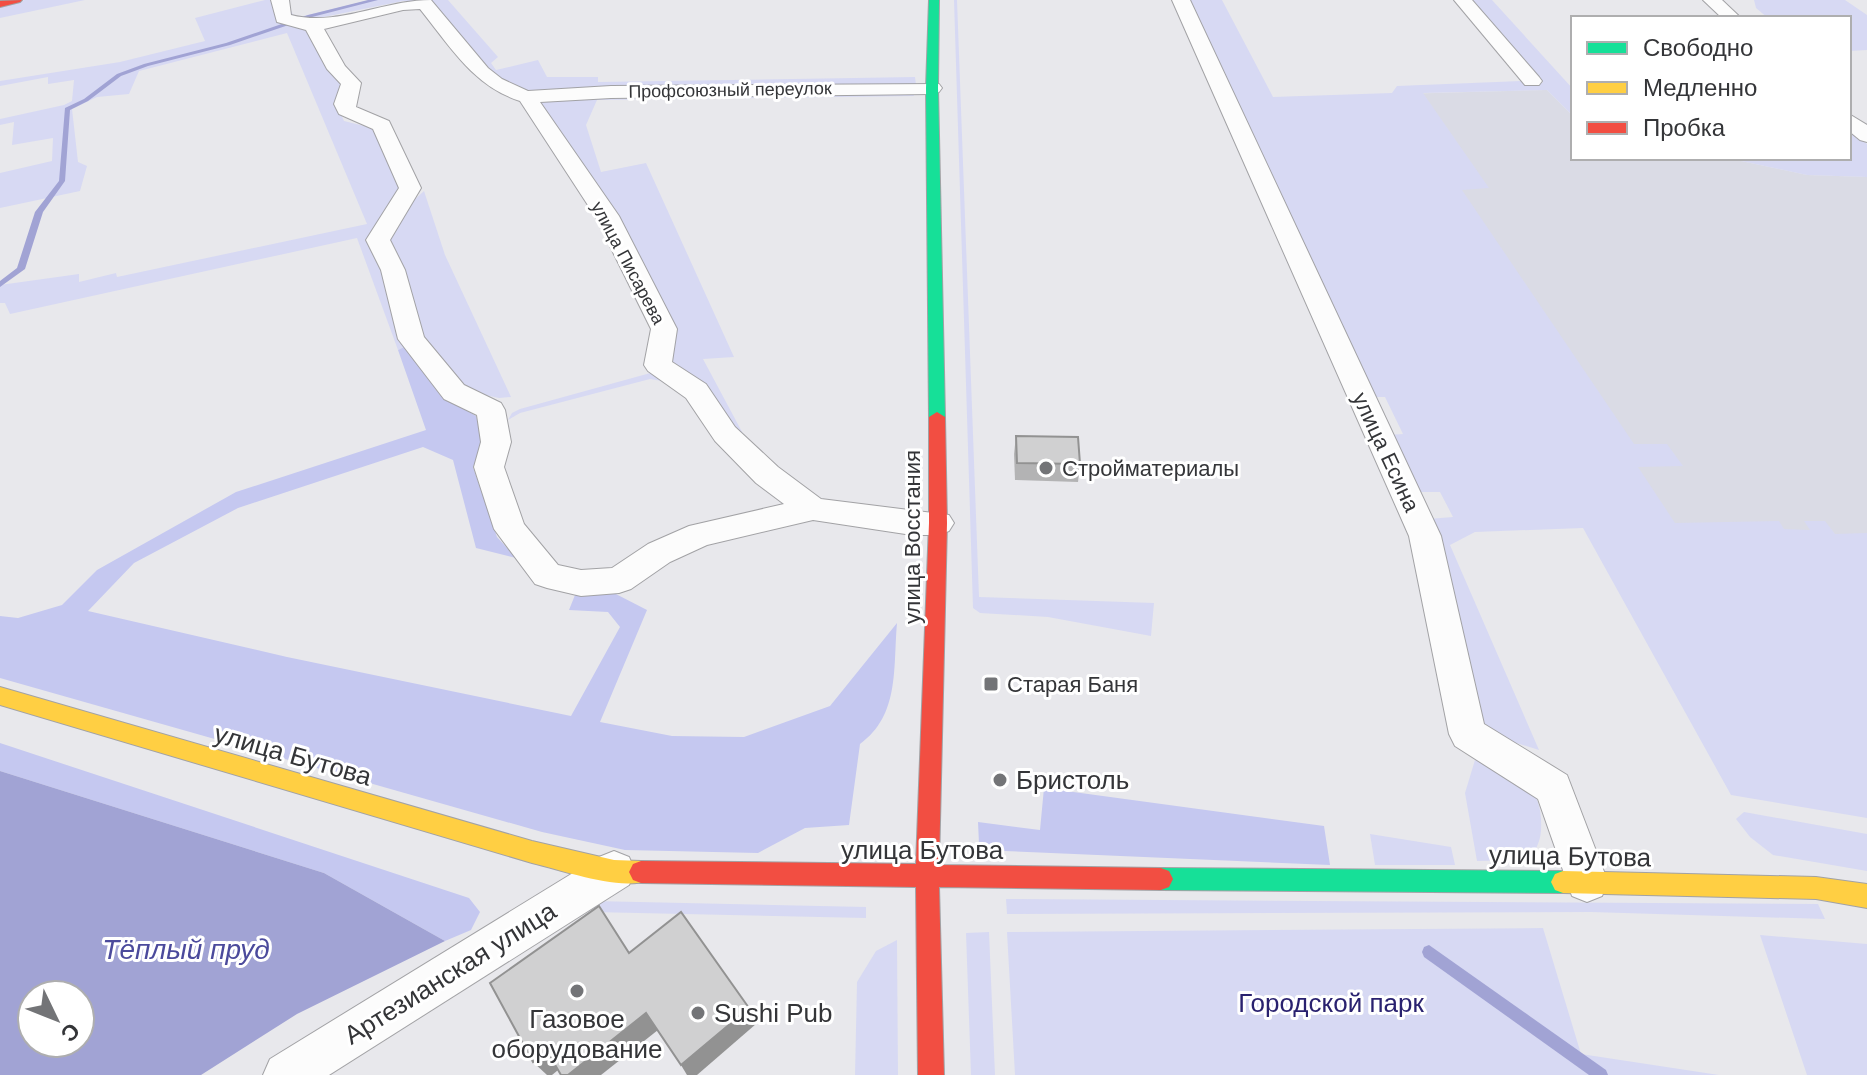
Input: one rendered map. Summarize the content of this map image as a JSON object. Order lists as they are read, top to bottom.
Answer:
{
  "streets": {
    "street": [
      "Профсоюзный переулок",
      "улица Писарева",
      "улица Есина",
      "улица Восстания",
      "улица Бутова",
      "Артезианская улица"
    ]
  },
  "crossings": [
    ["Профсоюзный переулок", "улица Писарева"],
    ["Профсоюзный переулок", "улица Восстания"],
    ["улица Писарева", "улица Восстания"],
    ["улица Есина", "улица Бутова"],
    ["улица Восстания", "улица Бутова"],
    ["улица Бутова", "Артезианская улица"]
  ],
  "water": ["Тёплый пруд"],
  "parks": ["Городской парк"],
  "places": {
    "other": [
      "Стройматериалы",
      "Бристоль",
      "Газовое оборудование",
      "Sushi Pub"
    ],
    "transit": ["Старая Баня"]
  },
  "legend": ["Свободно", "Медленно", "Пробка"],
  "north": "bottom right"
}
